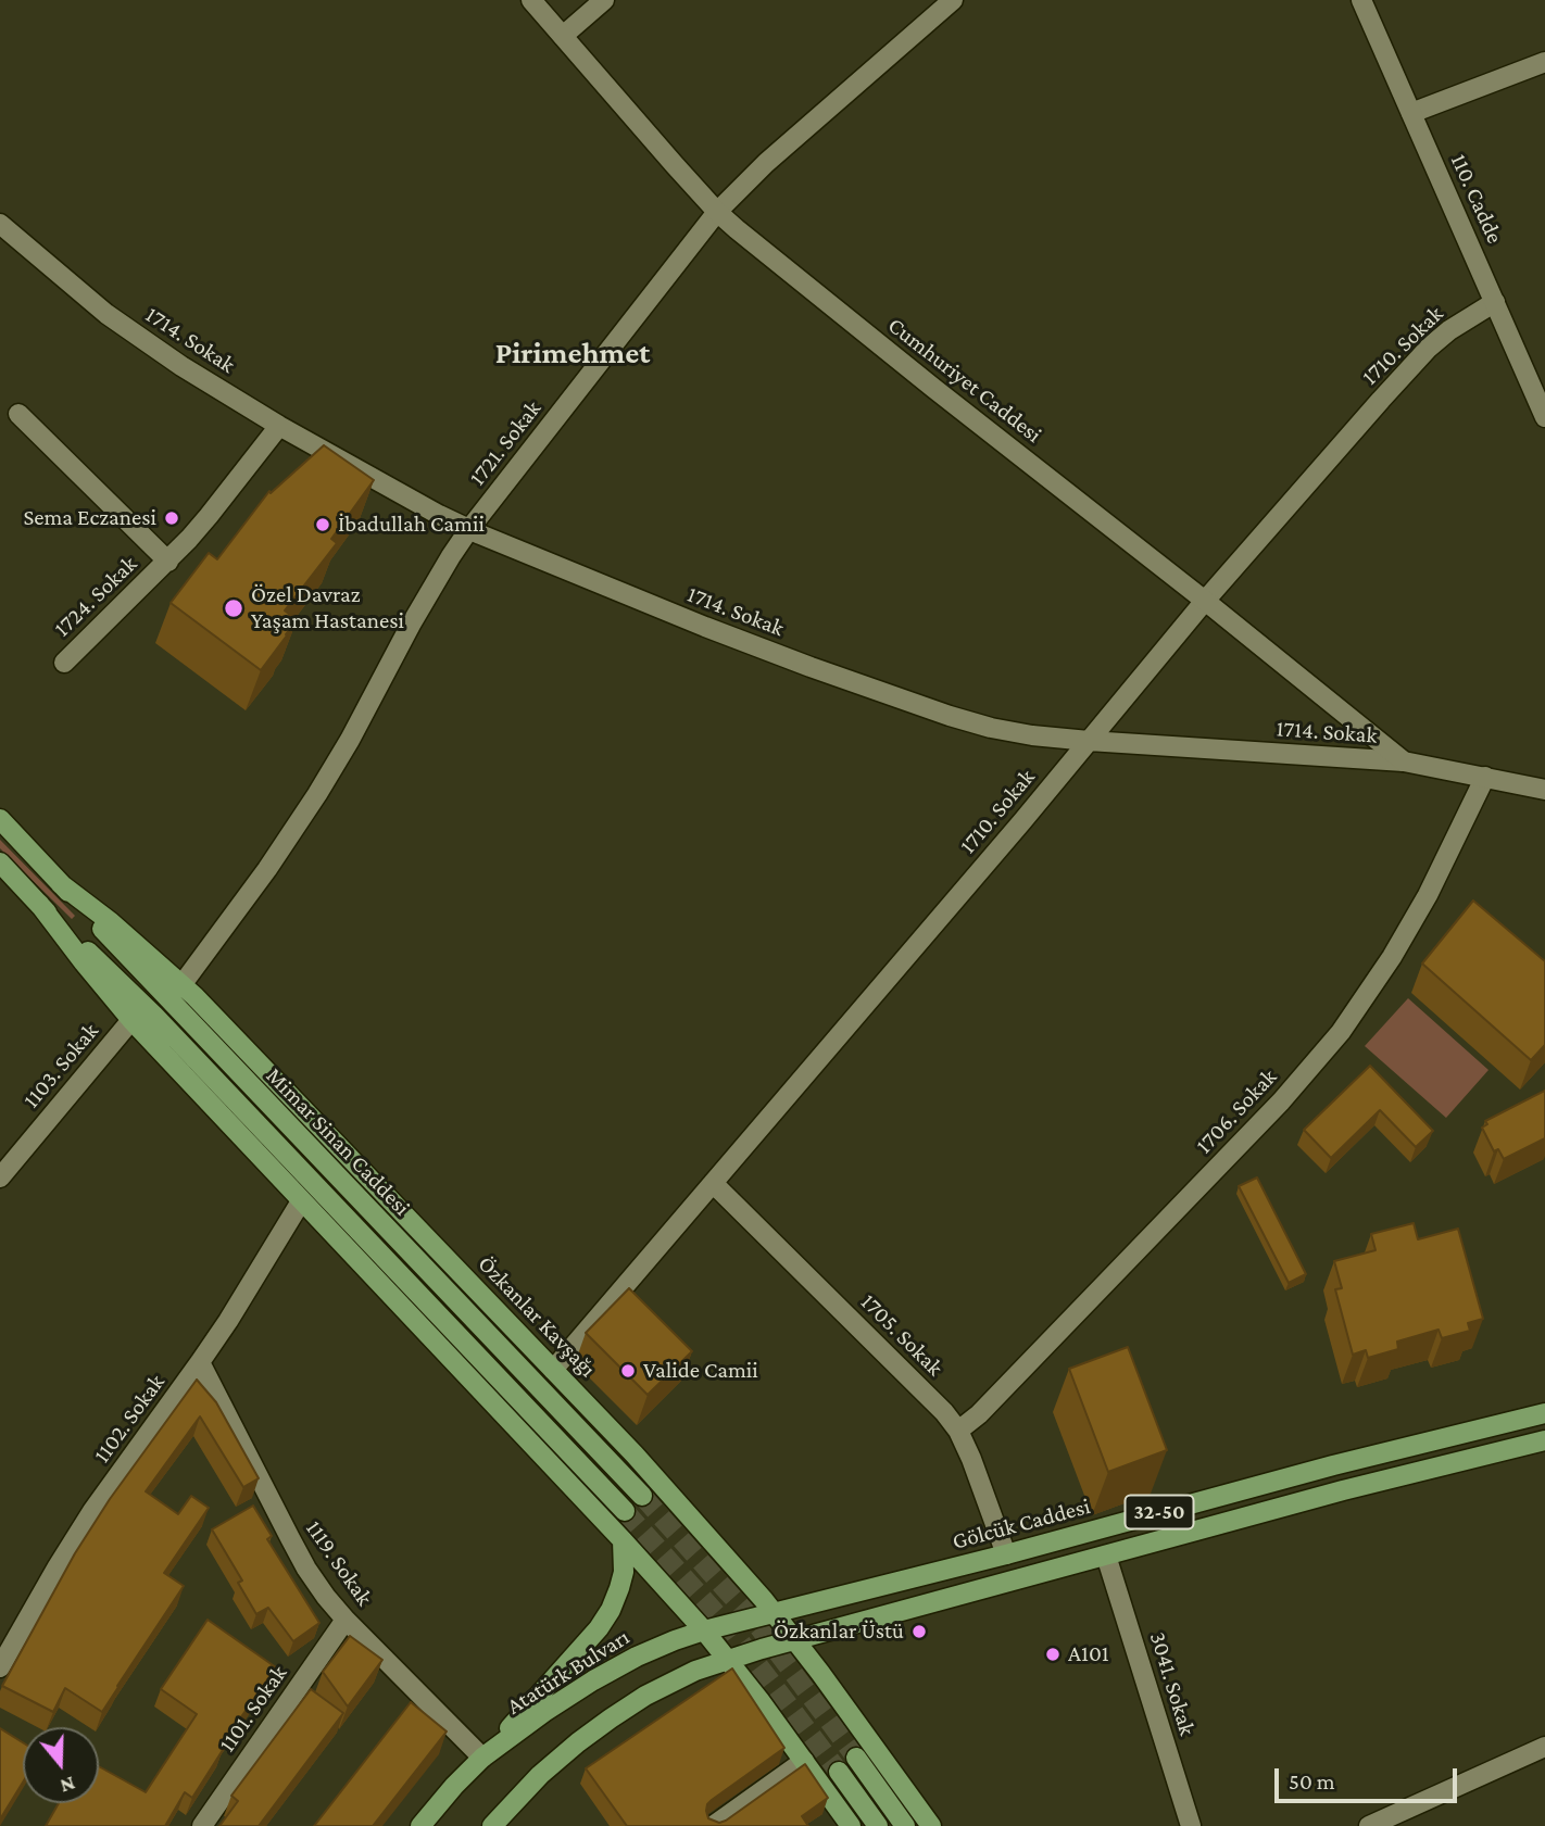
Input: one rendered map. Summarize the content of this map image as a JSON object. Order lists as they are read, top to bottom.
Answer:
{
  "streets": {
    "main road": [
      "Mimar Sinan Caddesi",
      "Özkanlar Kavşağı",
      "32-50",
      "Gölcük Caddesi",
      "Atatürk Bulvarı"
    ],
    "street": [
      "110. Cadde",
      "1714. Sokak",
      "1710. Sokak",
      "Cumhuriyet Caddesi",
      "1721. Sokak",
      "1724. Sokak",
      "1103. Sokak",
      "1706. Sokak",
      "1705. Sokak",
      "1102. Sokak",
      "1119. Sokak",
      "3041. Sokak",
      "1101. Sokak"
    ]
  },
  "crossings": [
    ["110. Cadde", "1710. Sokak"],
    ["1714. Sokak", "1710. Sokak"],
    ["1714. Sokak", "Cumhuriyet Caddesi"],
    ["1714. Sokak", "1721. Sokak"],
    ["1714. Sokak", "1724. Sokak"],
    ["1714. Sokak", "1706. Sokak"],
    ["1710. Sokak", "Cumhuriyet Caddesi"],
    ["1710. Sokak", "Özkanlar Kavşağı"],
    ["1710. Sokak", "1705. Sokak"],
    ["Cumhuriyet Caddesi", "1721. Sokak"],
    ["1721. Sokak", "Özkanlar Kavşağı"],
    ["1706. Sokak", "1705. Sokak"],
    ["Mimar Sinan Caddesi", "Özkanlar Kavşağı"],
    ["Özkanlar Kavşağı", "32-50"],
    ["Özkanlar Kavşağı", "Gölcük Caddesi"],
    ["Özkanlar Kavşağı", "Atatürk Bulvarı"],
    ["1705. Sokak", "Gölcük Caddesi"],
    ["1102. Sokak", "1119. Sokak"],
    ["32-50", "3041. Sokak"],
    ["Gölcük Caddesi", "Atatürk Bulvarı"],
    ["1119. Sokak", "Atatürk Bulvarı"],
    ["1119. Sokak", "1101. Sokak"]
  ],
  "districts": ["Pirimehmet"],
  "places": [
    "Sema Eczanesi",
    "İbadullah Camii",
    "Özel Davraz Yaşam Hastanesi",
    "Valide Camii",
    "Özkanlar Üstü",
    "A101"
  ],
  "scale_bar": "50 m",
  "north": "bottom"
}
